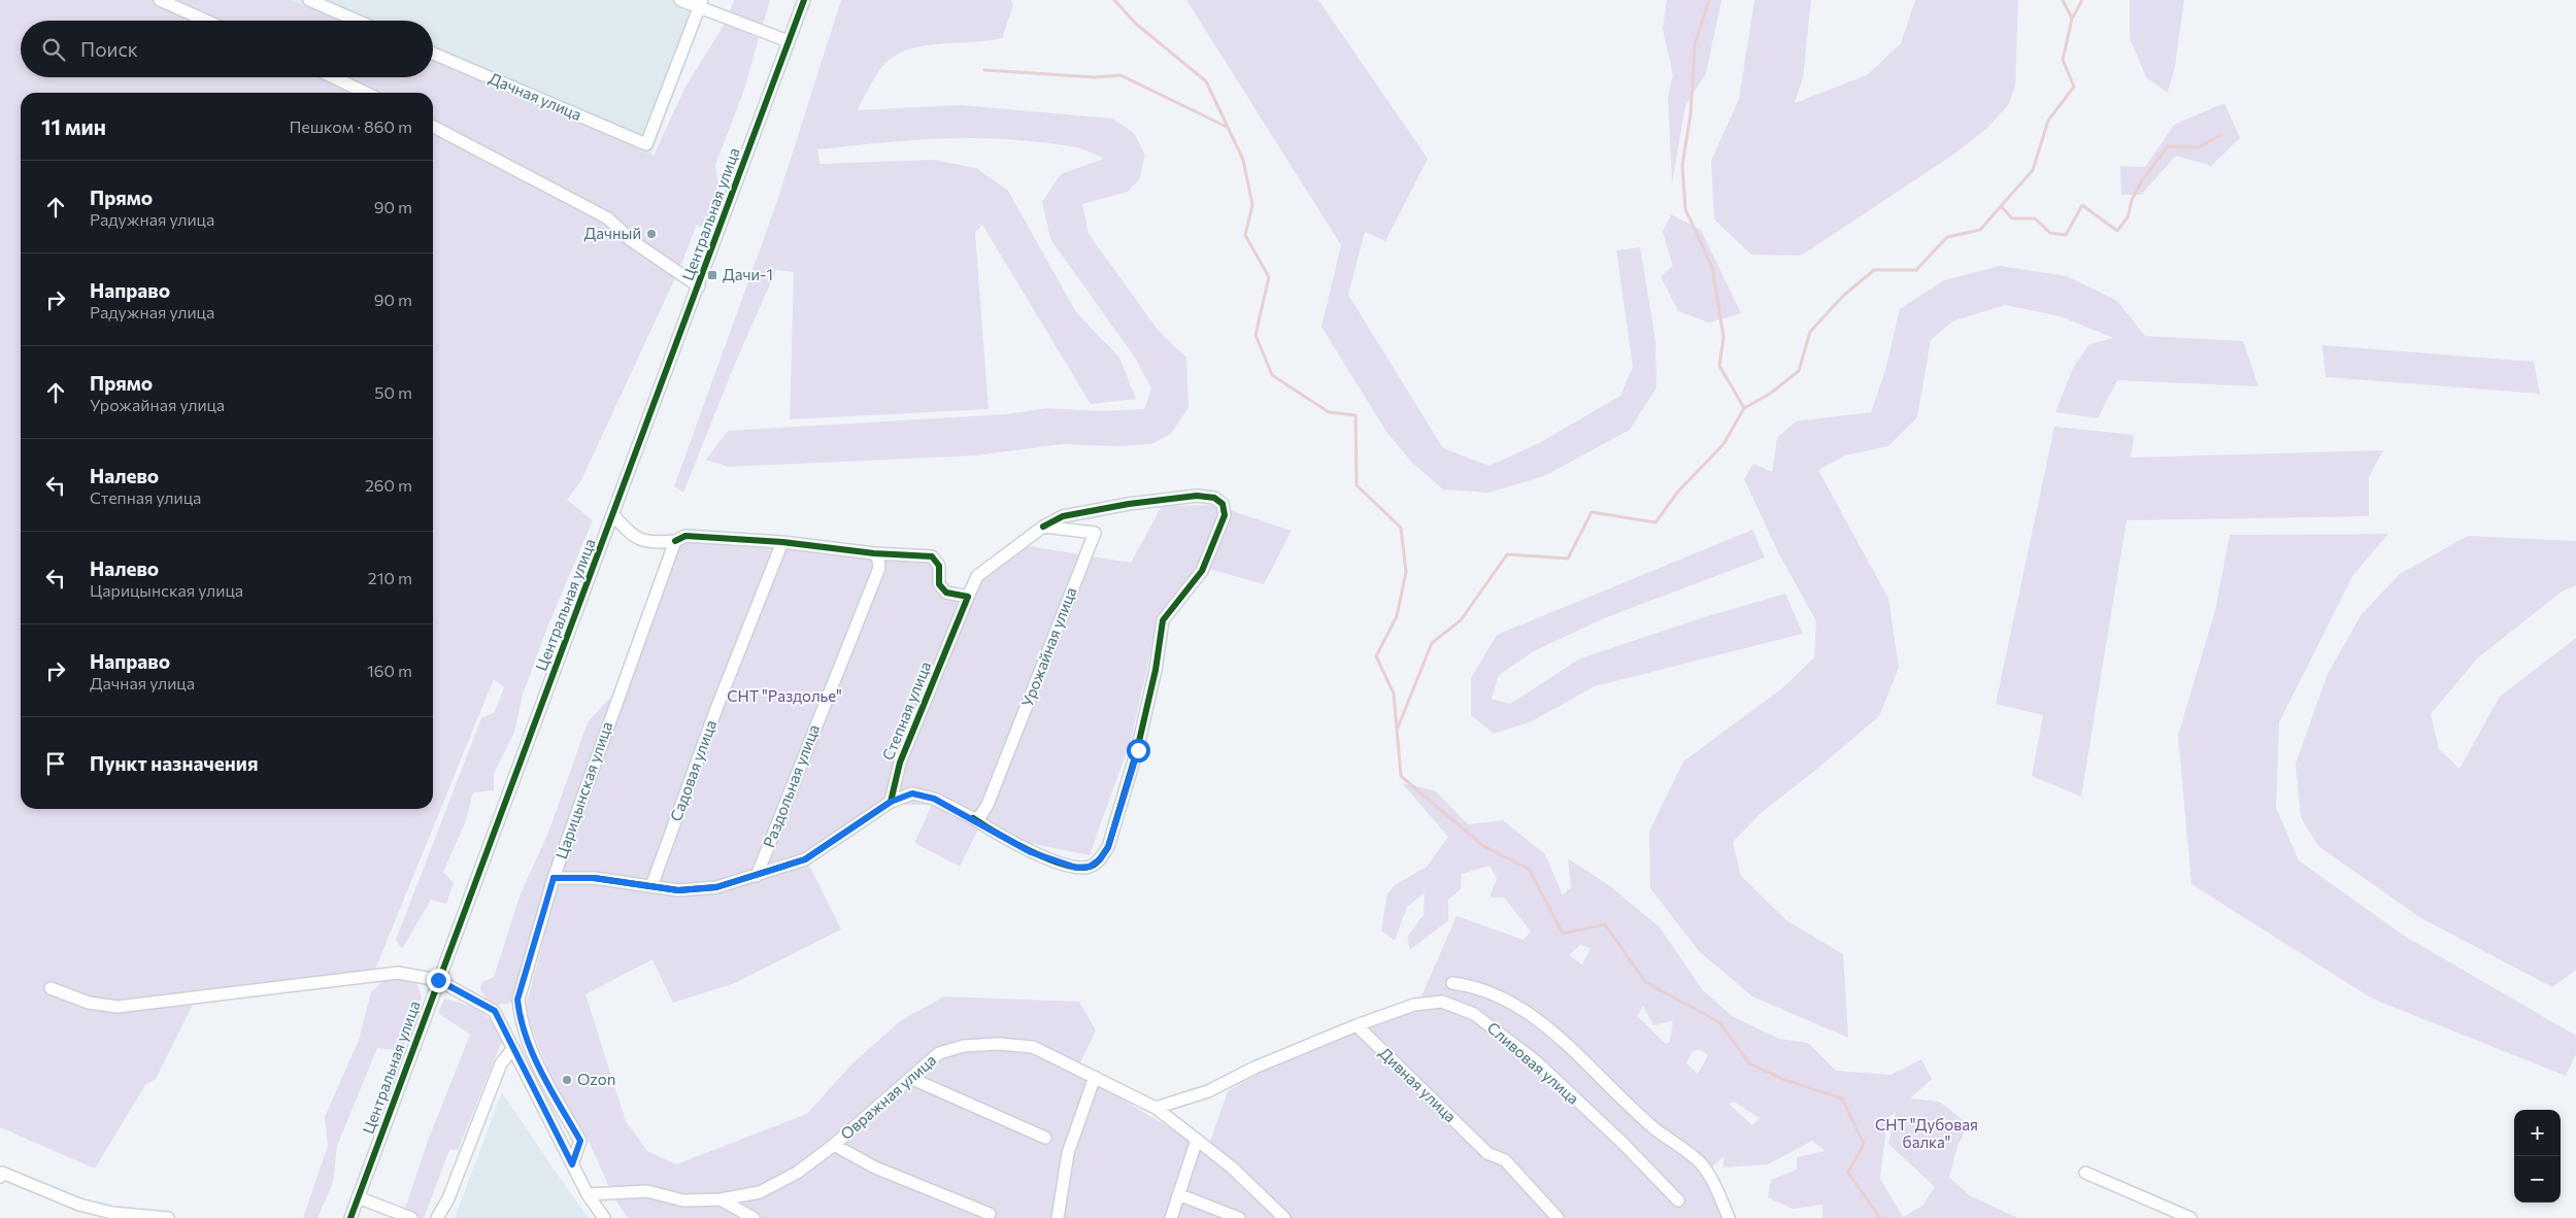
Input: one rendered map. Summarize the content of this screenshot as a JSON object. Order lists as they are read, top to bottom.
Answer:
{
  "streets": {
    "street": [
      "Дачная улица",
      "Центральная улица",
      "Урожайная улица",
      "Степная улица",
      "Садовая улица",
      "Раздольная улица",
      "Царицынская улица",
      "Сливовая улица",
      "Дивная улица",
      "Овражная улица"
    ]
  },
  "crossings": [
    ["Сливовая улица", "Дивная улица"]
  ],
  "parks": ["СНТ \"Раздолье\"", "СНТ \"Дубовая балка\""],
  "places": {
    "other": ["Дачный", "Ozon"],
    "transit": ["Дачи-1"]
  },
  "page": {
    "search": "Поиск",
    "heading": ["11 мин", "Пешком · 860 m"],
    "list": [
      ["Прямо", "Радужная улица", "90 m"],
      ["Направо", "Радужная улица", "90 m"],
      ["Прямо", "Урожайная улица", "50 m"],
      ["Налево", "Степная улица", "260 m"],
      ["Налево", "Царицынская улица", "210 m"],
      ["Направо", "Дачная улица", "160 m"],
      "Пункт назначения"
    ],
    "map_buttons": ["+", "−"]
  }
}
